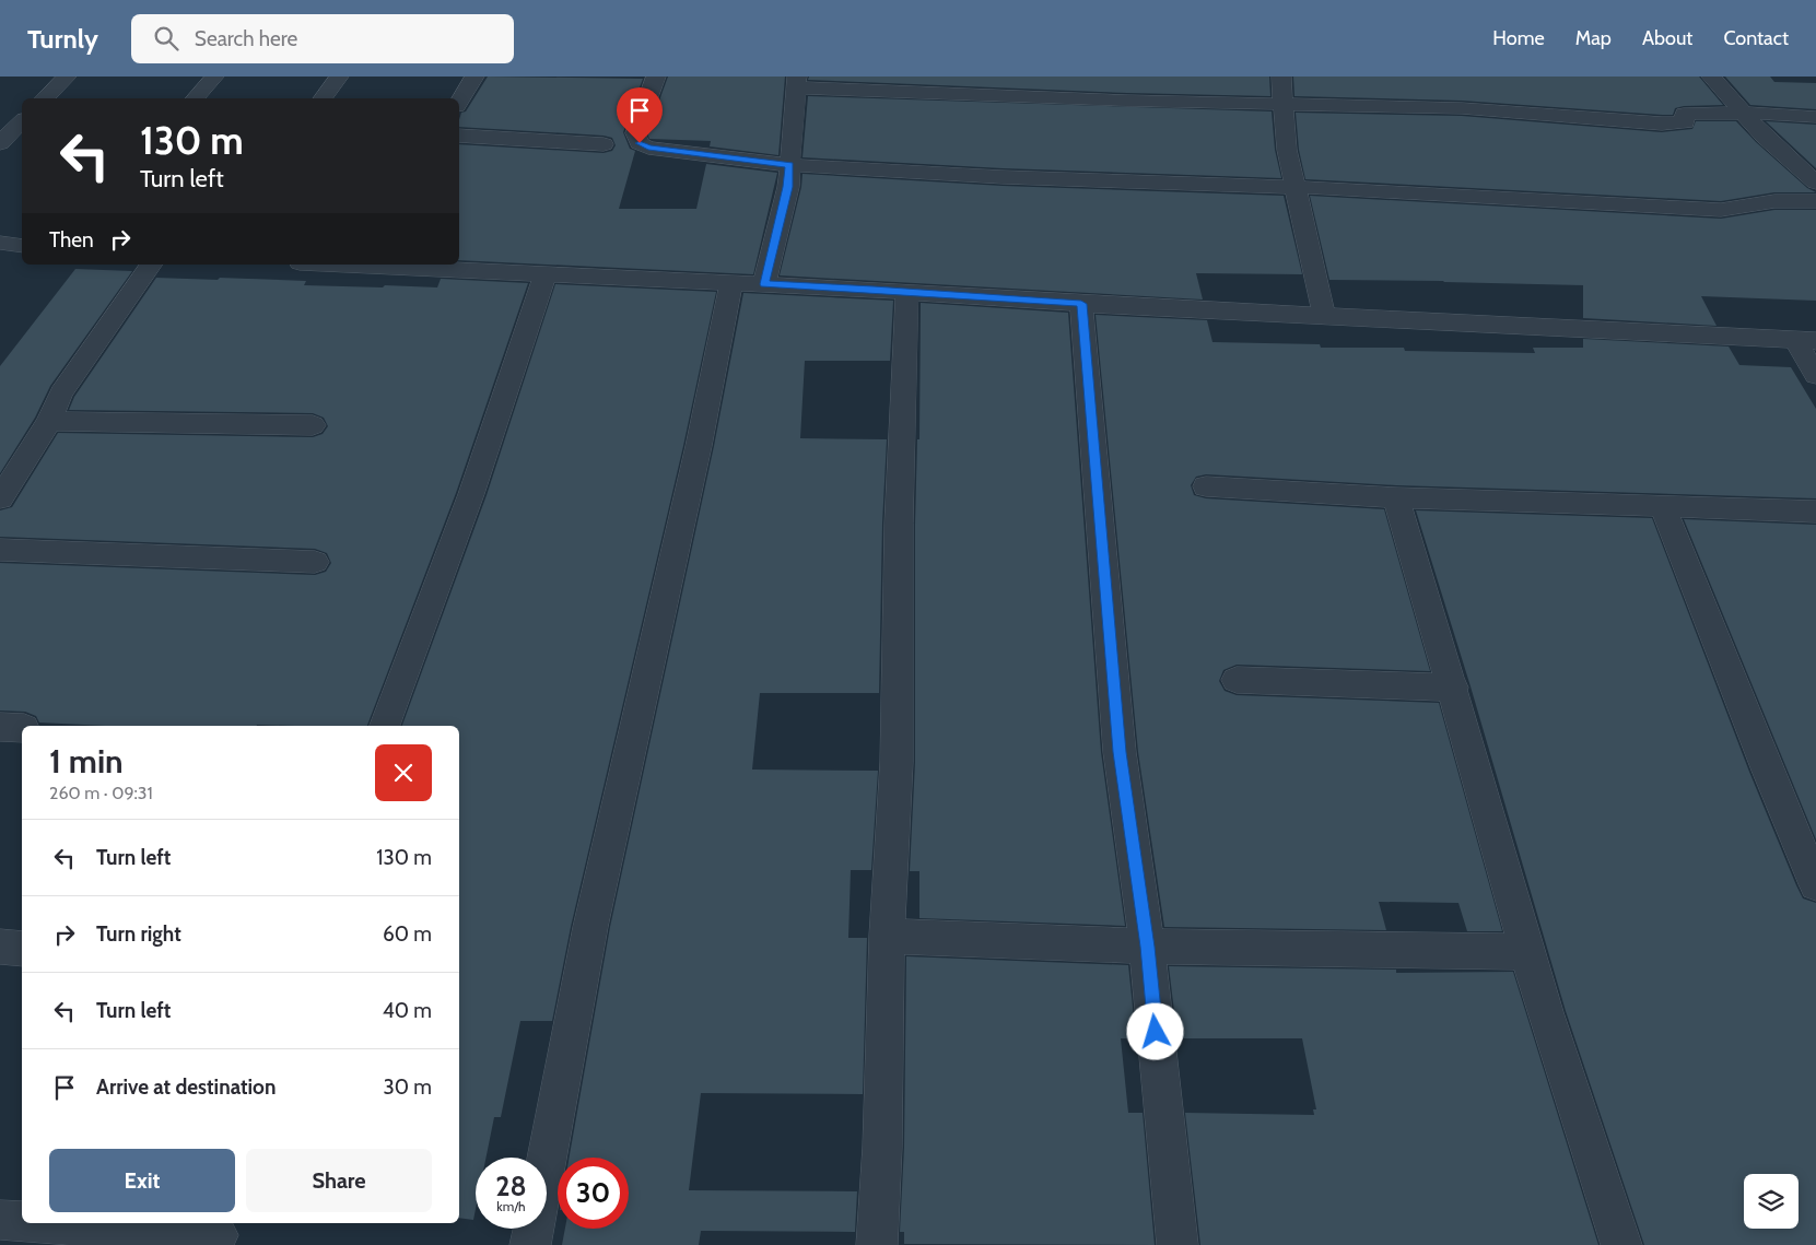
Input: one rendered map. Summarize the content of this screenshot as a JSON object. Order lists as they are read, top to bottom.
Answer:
{
  "page": {
    "header": "Turnly",
    "search": "Search here",
    "nav": [
      "Home",
      "Map",
      "About",
      "Contact"
    ],
    "turn": ["130 m", "Turn left"],
    "then": "Then",
    "heading": ["1 min", "260 m · 09:31"],
    "list": [
      {
        "name": "Turn left",
        "value": "130 m"
      },
      {
        "name": "Turn right",
        "value": "60 m"
      },
      {
        "name": "Turn left",
        "value": "40 m"
      },
      {
        "name": "Arrive at destination",
        "value": "30 m"
      }
    ],
    "buttons": ["Exit", "Share"],
    "speed": "28 km/h",
    "limit": "30"
  }
}
